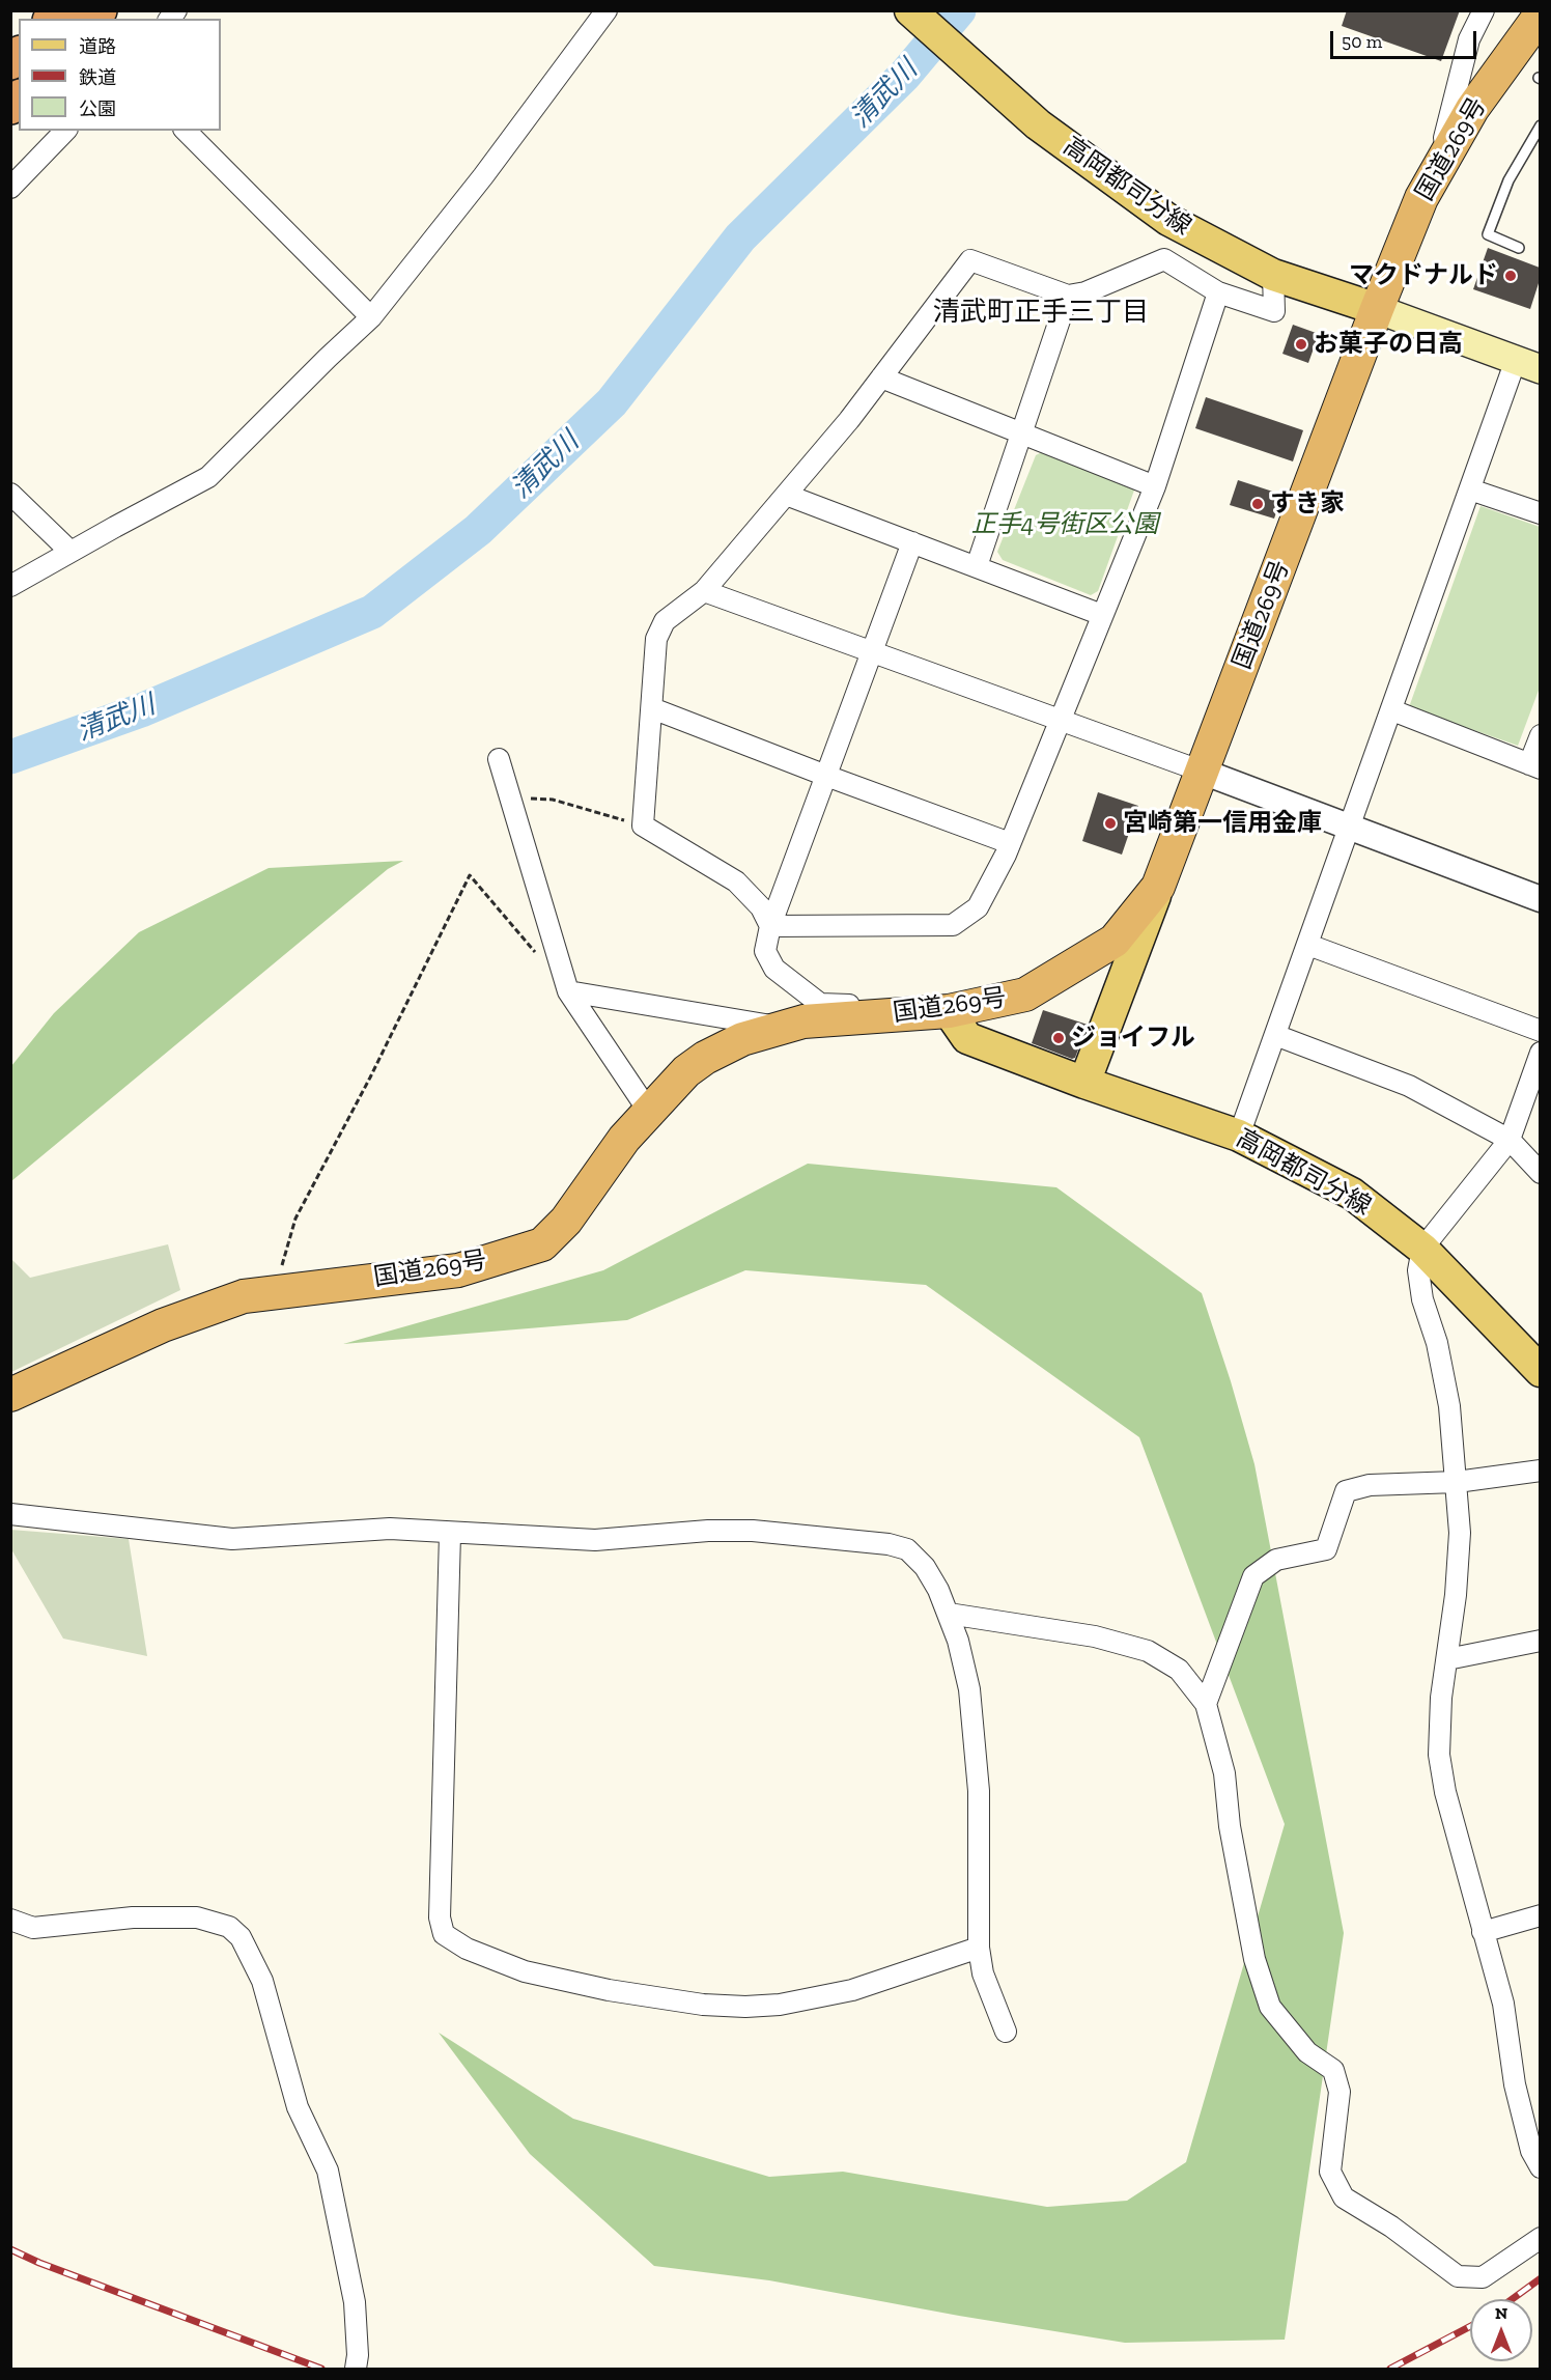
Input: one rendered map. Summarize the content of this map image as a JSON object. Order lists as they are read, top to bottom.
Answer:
{
  "streets": {
    "highway": ["国道269号"],
    "main road": ["高岡都司分線"]
  },
  "crossings": [
    ["国道269号", "高岡都司分線"]
  ],
  "districts": ["清武町正手三丁目"],
  "water": ["清武川"],
  "parks": ["正手4号街区公園"],
  "places": [
    "マクドナルド",
    "お菓子の日高",
    "すき家",
    "宮崎第一信用金庫",
    "ジョイフル"
  ],
  "legend": ["道路", "鉄道", "公園"],
  "scale_bar": "50 m",
  "north": "top"
}
